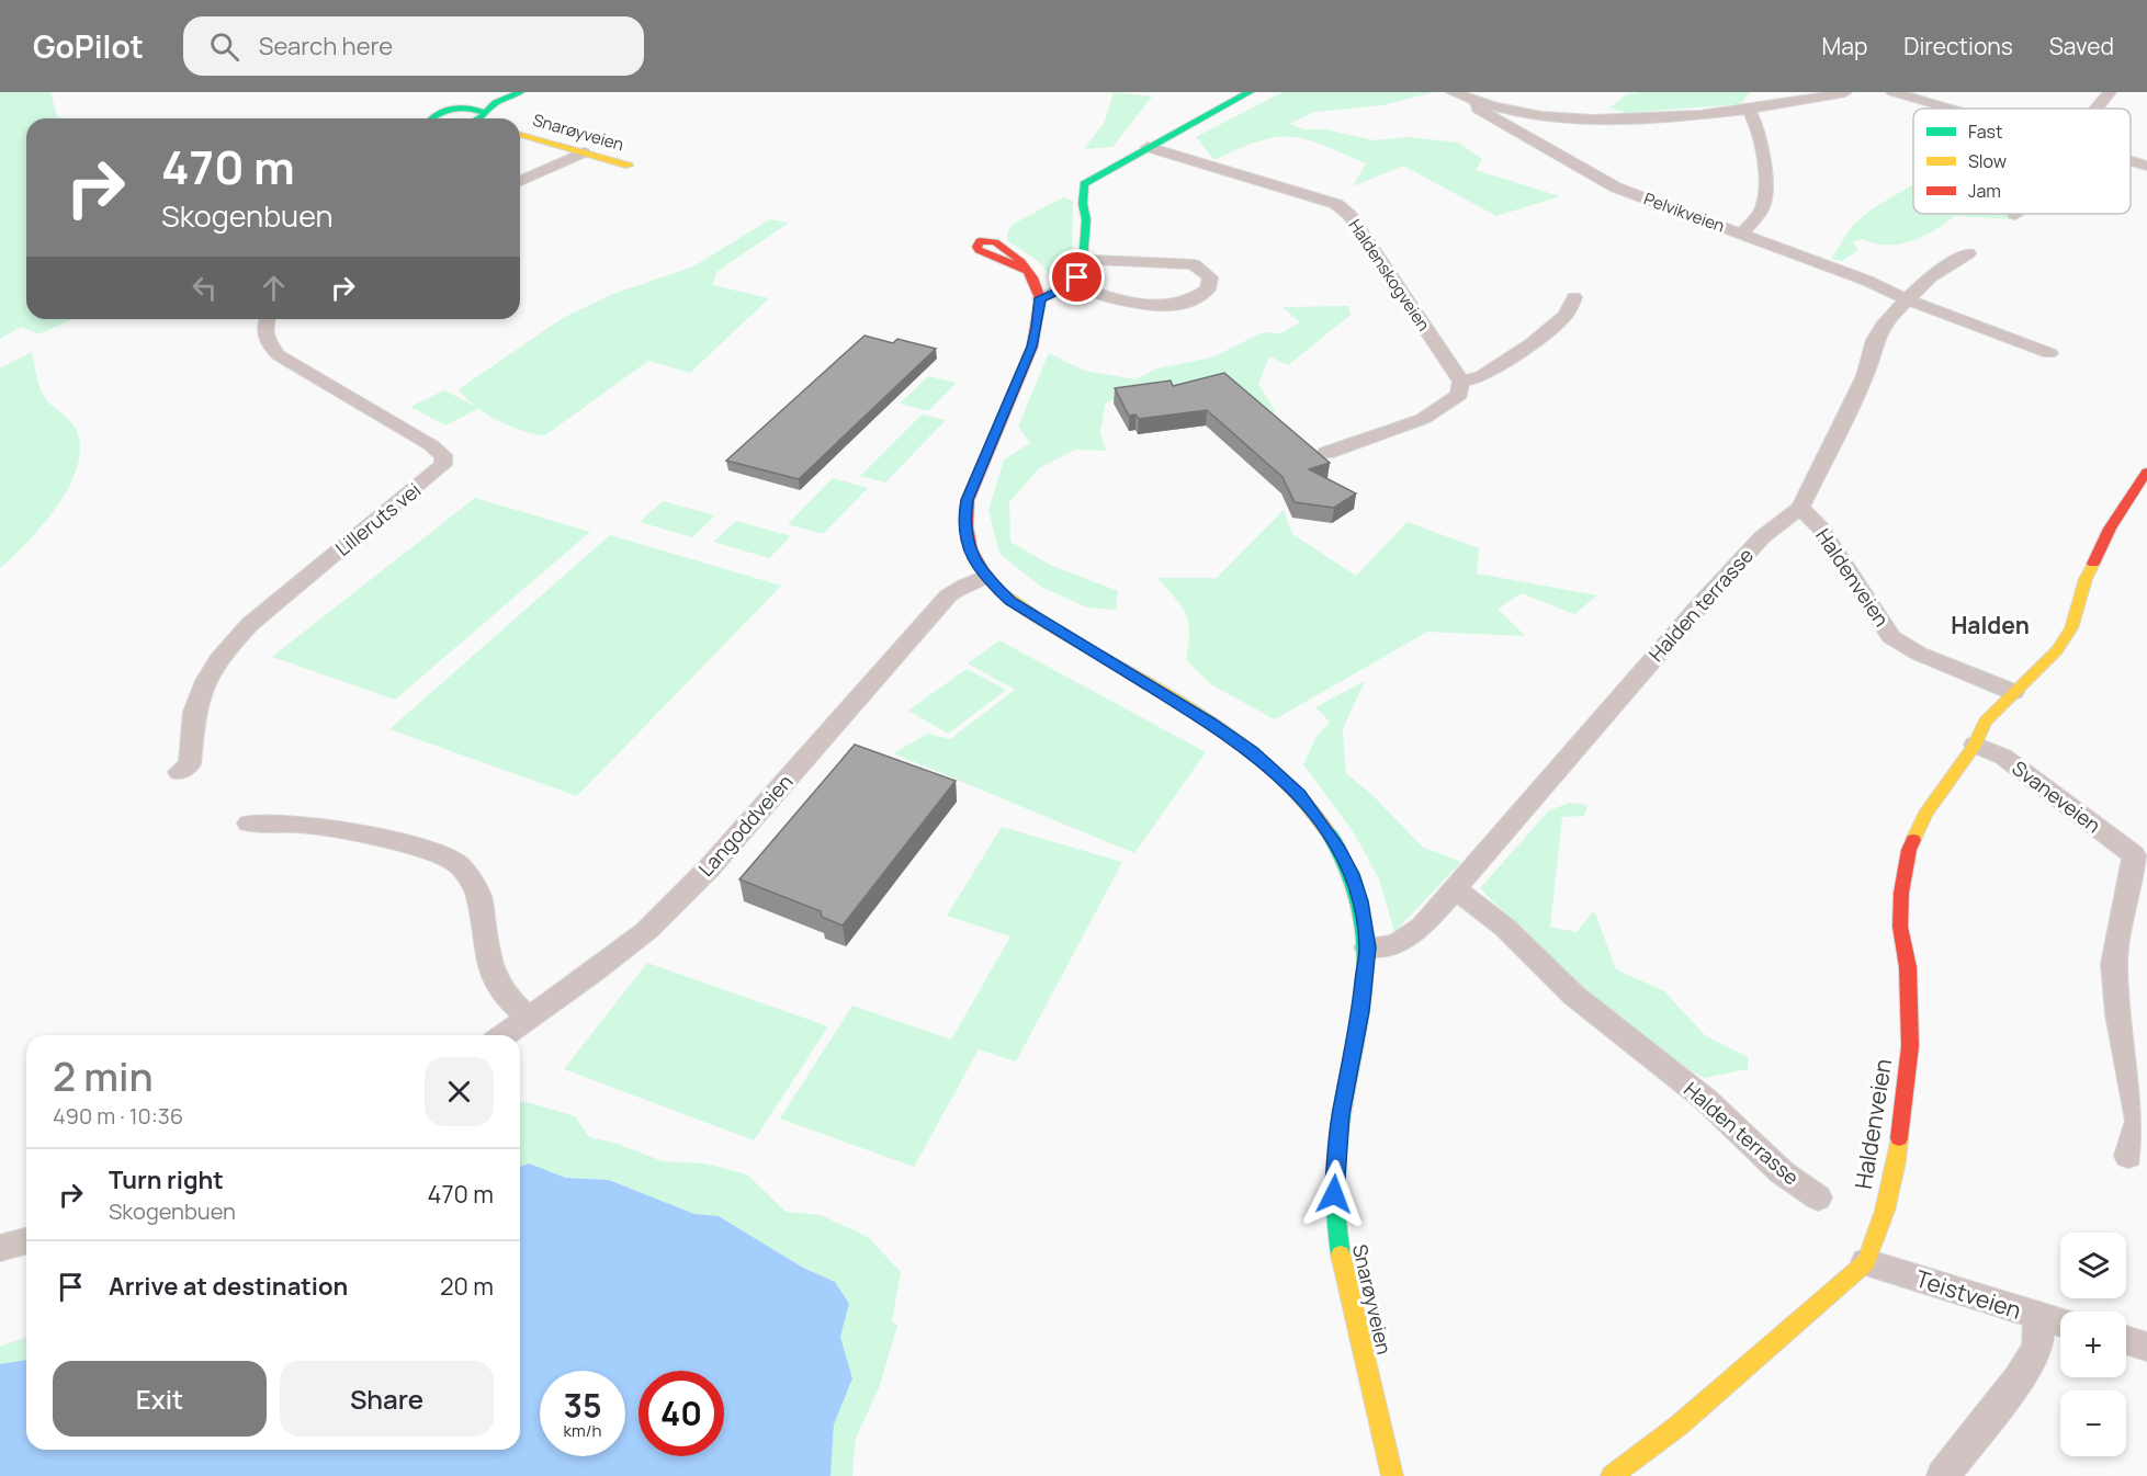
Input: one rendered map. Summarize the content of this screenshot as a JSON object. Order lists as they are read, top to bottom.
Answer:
{
  "streets": {
    "street": [
      "Snarøyveien",
      "Pelvikveien",
      "Haldenskogveien",
      "Lilleruts vei",
      "Haldenveien",
      "Halden terrasse",
      "Svaneveien",
      "Langoddveien",
      "Teistveien"
    ]
  },
  "crossings": [
    ["Snarøyveien", "Halden terrasse"],
    ["Snarøyveien", "Langoddveien"],
    ["Pelvikveien", "Halden terrasse"],
    ["Haldenveien", "Halden terrasse"],
    ["Haldenveien", "Svaneveien"],
    ["Haldenveien", "Teistveien"]
  ],
  "districts": ["Halden"],
  "legend": ["Fast", "Slow", "Jam"],
  "page": {
    "header": "GoPilot",
    "search": "Search here",
    "nav": ["Map", "Directions", "Saved"],
    "turn": ["470 m", "Skogenbuen"],
    "heading": ["2 min", "490 m · 10:36"],
    "list": [
      {
        "name": "Turn right",
        "note": "Skogenbuen",
        "value": "470 m"
      },
      {
        "name": "Arrive at destination",
        "value": "20 m"
      }
    ],
    "map_buttons": ["+", "−"],
    "buttons": ["Exit", "Share"],
    "speed": "35 km/h",
    "limit": "40"
  }
}
